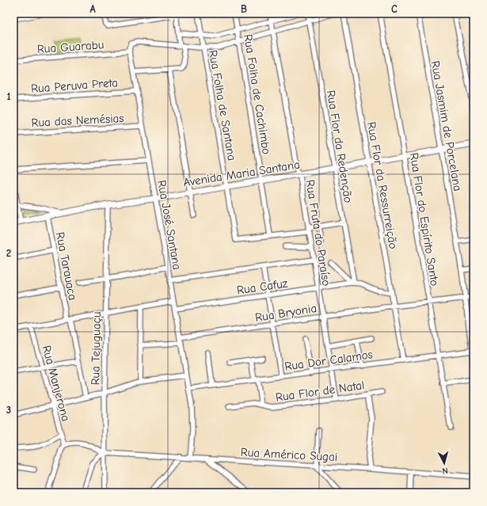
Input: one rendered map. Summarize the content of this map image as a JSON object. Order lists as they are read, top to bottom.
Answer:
{
  "streets": {
    "street": [
      "Rua Guarabu",
      "Rua Peruva Preta",
      "Rua Folha de Cachimbo",
      "Rua Folha de Santana",
      "Rua das Nemésias",
      "Rua Jasmim de Porcelana",
      "Rua Flor da Redenção",
      "Avenida Maria Santana",
      "Rua Flor da Ressurreição",
      "Rua Flor do Espírito Santo",
      "Rua José Santana",
      "Rua Fruta do Paraíso",
      "Rua Tarauaca",
      "Rua Cafuz",
      "Rua Bryonia",
      "Rua Tejuguaçu",
      "Rua Dor Calamos",
      "Rua Manjerona",
      "Rua Flor de Natal",
      "Rua Américo Sugai"
    ]
  },
  "crossings": [
    ["Rua Guarabu", "Rua José Santana"],
    ["Rua Peruva Preta", "Rua José Santana"],
    ["Rua Folha de Cachimbo", "Rua Folha de Santana"],
    ["Rua Folha de Cachimbo", "Avenida Maria Santana"],
    ["Rua Folha de Santana", "Rua Flor da Redenção"],
    ["Rua Folha de Santana", "Avenida Maria Santana"],
    ["Rua Folha de Santana", "Rua Fruta do Paraíso"],
    ["Rua das Nemésias", "Rua José Santana"],
    ["Rua Jasmim de Porcelana", "Avenida Maria Santana"],
    ["Rua Jasmim de Porcelana", "Rua Bryonia"],
    ["Rua Jasmim de Porcelana", "Rua Dor Calamos"],
    ["Rua Flor da Redenção", "Avenida Maria Santana"],
    ["Rua Flor da Redenção", "Rua Cafuz"],
    ["Avenida Maria Santana", "Rua Flor da Ressurreição"],
    ["Avenida Maria Santana", "Rua Flor do Espírito Santo"],
    ["Avenida Maria Santana", "Rua José Santana"],
    ["Avenida Maria Santana", "Rua Fruta do Paraíso"],
    ["Avenida Maria Santana", "Rua Tarauaca"],
    ["Avenida Maria Santana", "Rua Tejuguaçu"],
    ["Rua Flor da Ressurreição", "Rua Bryonia"],
    ["Rua Flor da Ressurreição", "Rua Dor Calamos"],
    ["Rua Flor do Espírito Santo", "Rua Bryonia"],
    ["Rua Flor do Espírito Santo", "Rua Dor Calamos"],
    ["Rua José Santana", "Rua Cafuz"],
    ["Rua José Santana", "Rua Bryonia"],
    ["Rua José Santana", "Rua Dor Calamos"],
    ["Rua José Santana", "Rua Américo Sugai"],
    ["Rua Fruta do Paraíso", "Rua Cafuz"],
    ["Rua Fruta do Paraíso", "Rua Bryonia"],
    ["Rua Fruta do Paraíso", "Rua Dor Calamos"],
    ["Rua Fruta do Paraíso", "Rua Flor de Natal"],
    ["Rua Tejuguaçu", "Rua Américo Sugai"],
    ["Rua Dor Calamos", "Rua Flor de Natal"]
  ],
  "north": "bottom",
  "grid": {
    "columns": ["A", "B", "C"],
    "rows": ["1", "2", "3"]
  }
}
